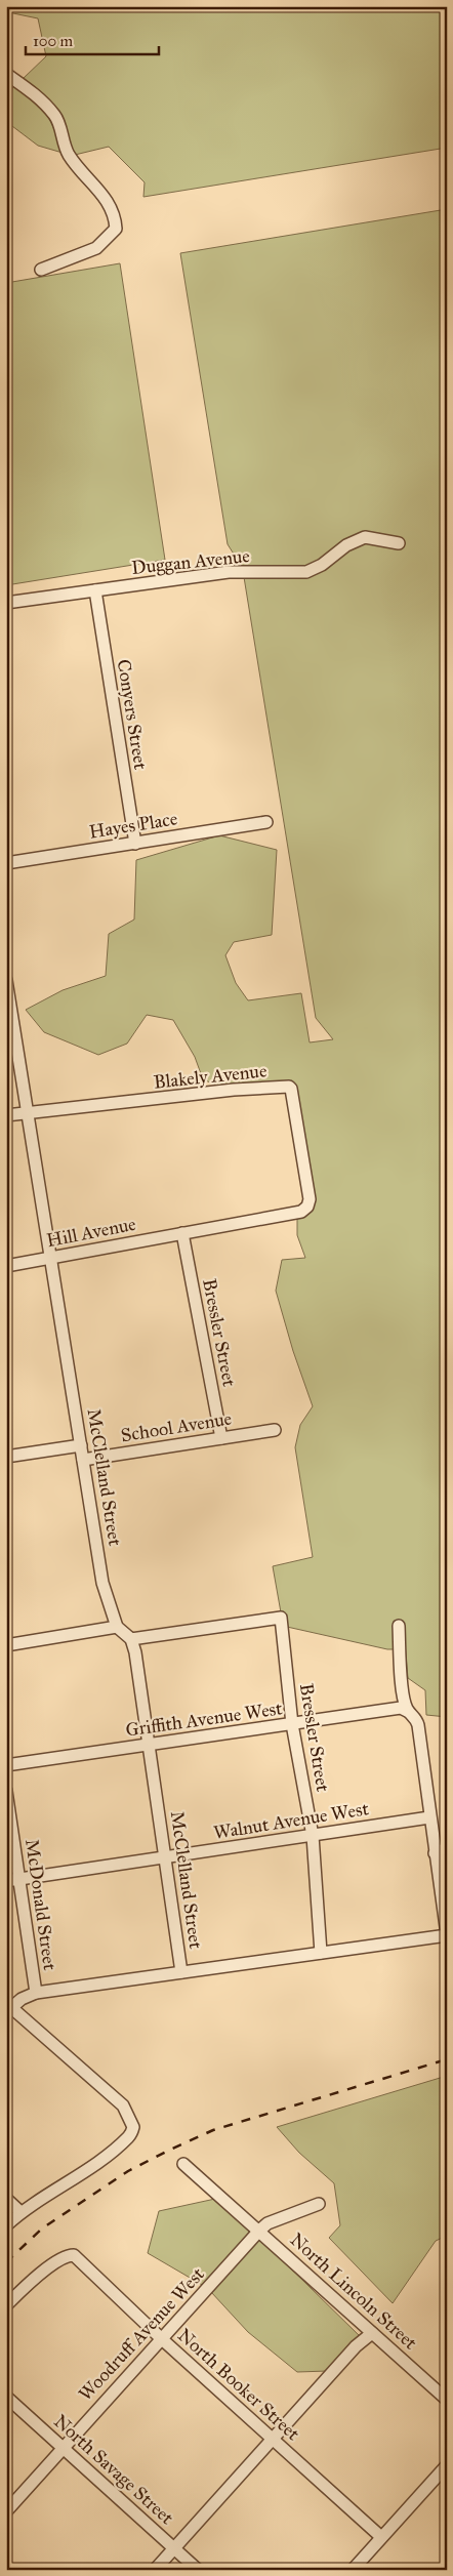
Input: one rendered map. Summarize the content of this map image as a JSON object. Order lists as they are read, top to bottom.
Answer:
{
  "streets": {
    "street": [
      "Duggan Avenue",
      "Conyers Street",
      "Hayes Place",
      "Blakely Avenue",
      "Hill Avenue",
      "Bressler Street",
      "School Avenue",
      "McClelland Street",
      "Griffith Avenue West",
      "Walnut Avenue West",
      "McDonald Street",
      "North Lincoln Street",
      "Woodruff Avenue West",
      "North Booker Street",
      "North Savage Street"
    ]
  },
  "crossings": [
    ["Duggan Avenue", "Conyers Street"],
    ["Conyers Street", "Hayes Place"],
    ["Blakely Avenue", "Hill Avenue"],
    ["Blakely Avenue", "Bressler Street"],
    ["Blakely Avenue", "McClelland Street"],
    ["Hill Avenue", "Bressler Street"],
    ["Hill Avenue", "McClelland Street"],
    ["Bressler Street", "School Avenue"],
    ["Bressler Street", "McClelland Street"],
    ["Bressler Street", "Griffith Avenue West"],
    ["Bressler Street", "Walnut Avenue West"],
    ["School Avenue", "McClelland Street"],
    ["McClelland Street", "Griffith Avenue West"],
    ["McClelland Street", "Walnut Avenue West"],
    ["Walnut Avenue West", "McDonald Street"],
    ["North Lincoln Street", "Woodruff Avenue West"],
    ["Woodruff Avenue West", "North Booker Street"],
    ["Woodruff Avenue West", "North Savage Street"]
  ],
  "scale_bar": "100 m"
}
